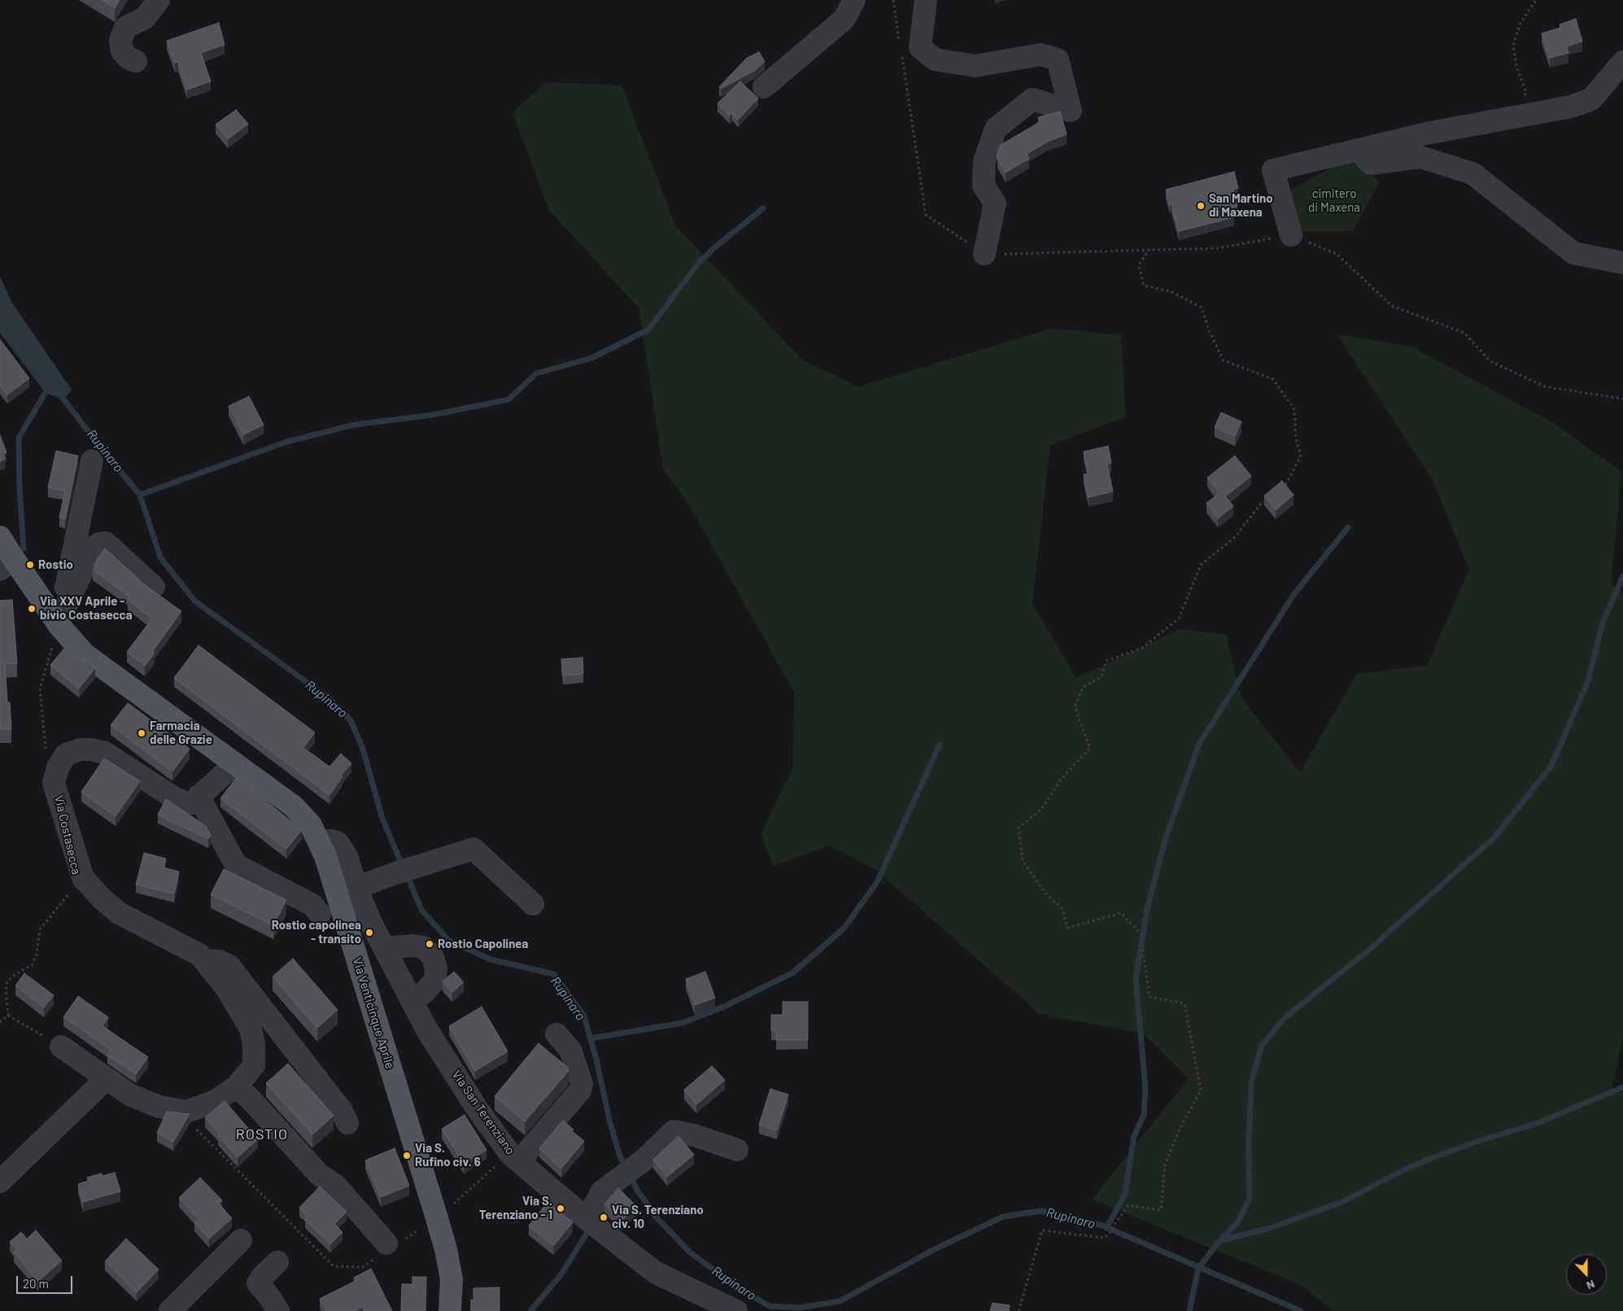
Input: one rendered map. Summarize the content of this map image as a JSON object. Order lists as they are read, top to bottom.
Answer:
{
  "streets": {
    "main road": ["Via Venticinque Aprile"],
    "street": ["Via San Terenziano"],
    "path": ["Via Costasecca"]
  },
  "crossings": [
    ["Via Venticinque Aprile", "Via San Terenziano"]
  ],
  "districts": ["ROSTIO"],
  "water": ["Rupinaro"],
  "parks": ["cimitero di Maxena"],
  "places": [
    "San Martino di Maxena",
    "Rostio",
    "Via XXV Aprile - bivio Costasecca",
    "Farmacia delle Grazie",
    "Rostio capolinea - transito",
    "Rostio Capolinea",
    "Via S. Rufino civ. 6",
    "Via S. Terenziano - 1",
    "Via S. Terenziano civ. 10"
  ],
  "scale_bar": "20 m",
  "north": "bottom"
}
